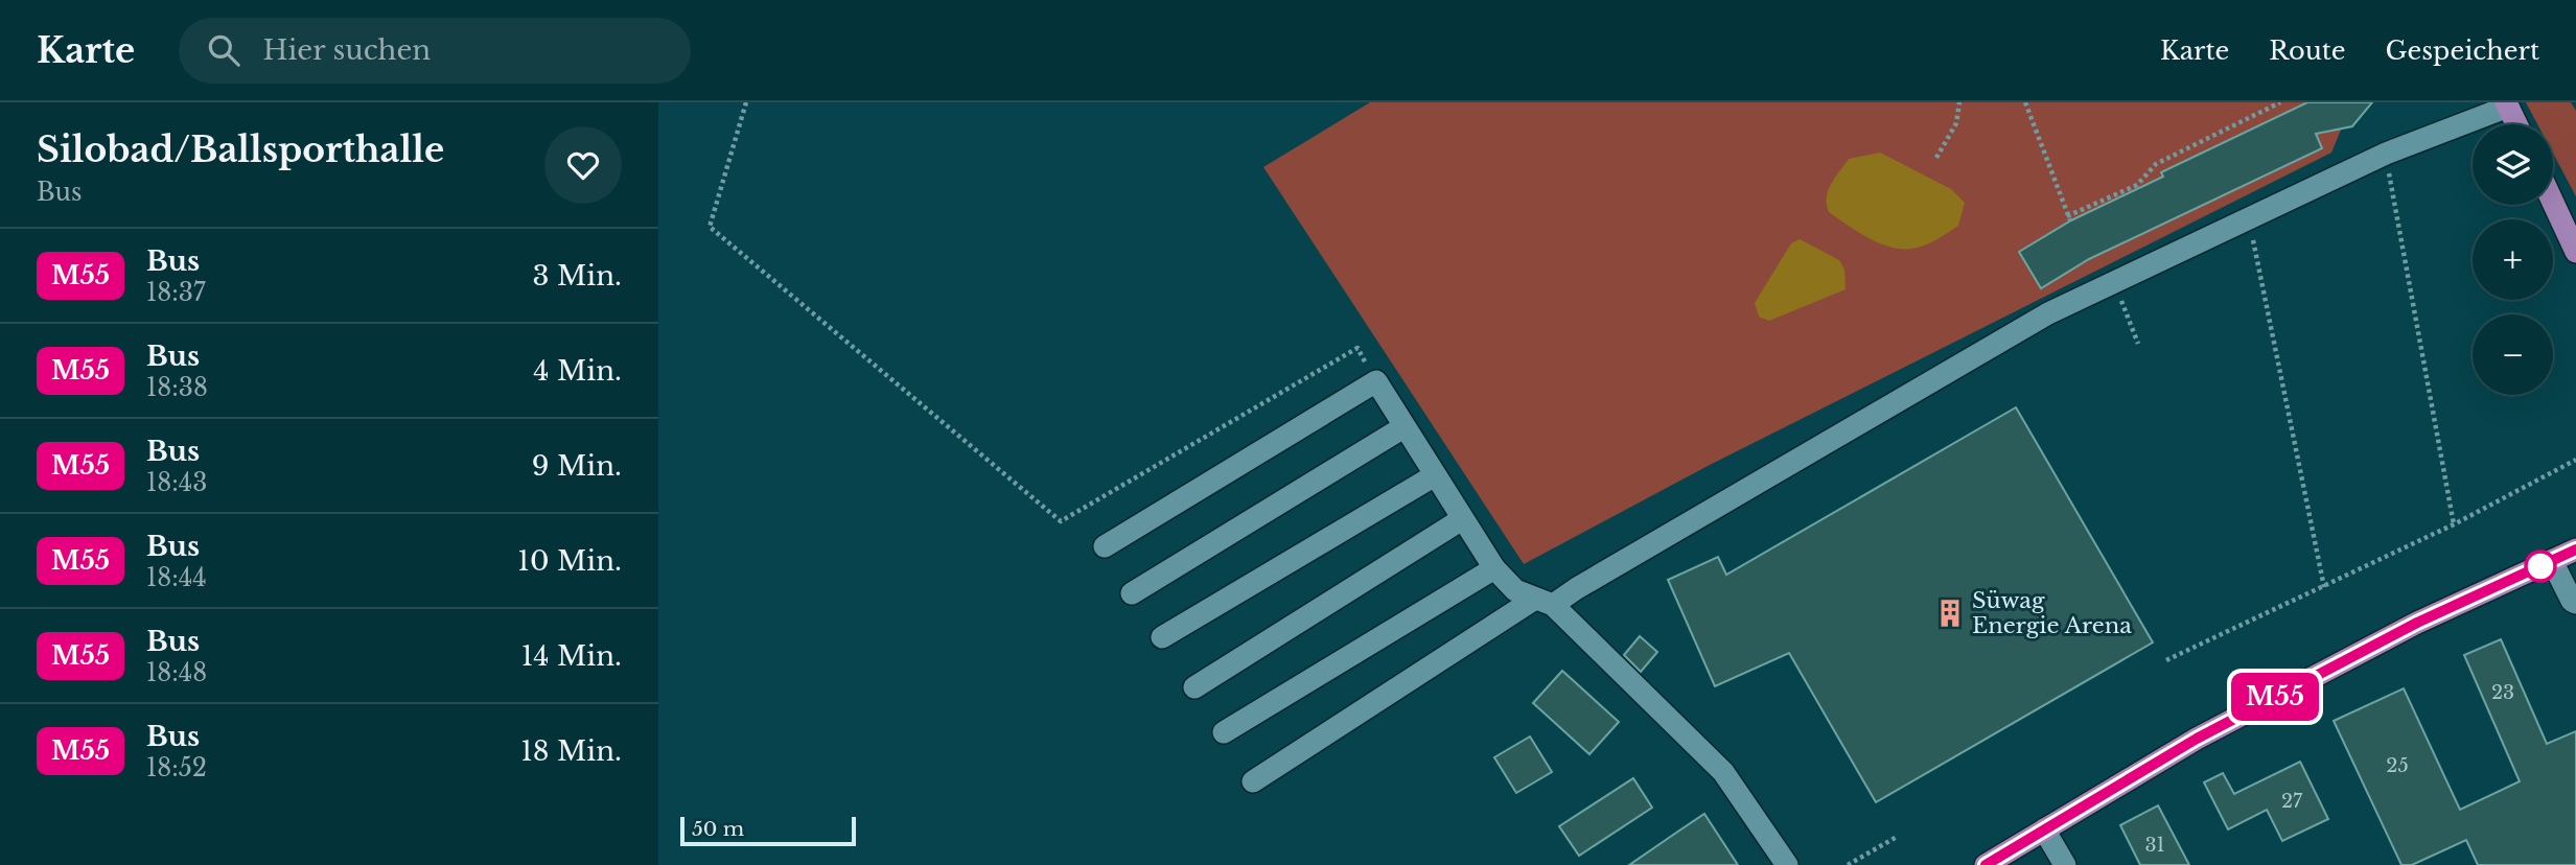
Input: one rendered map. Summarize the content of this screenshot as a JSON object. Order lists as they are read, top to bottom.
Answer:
{
  "places": {
    "building": ["Süwag Energie Arena"]
  },
  "lines": ["bus line M55"],
  "house_numbers": [
    "23",
    "25",
    "27",
    "31"
  ],
  "scale_bar": "50 m",
  "page": {
    "header": "Karte",
    "search": "Hier suchen",
    "nav": ["Karte", "Route", "Gespeichert"],
    "heading": ["Silobad/Ballsporthalle", "Bus"],
    "on_map": "M55",
    "map_buttons": ["+", "−"],
    "list": [
      {
        "mark": "M55",
        "name": "Bus",
        "note": "18:37",
        "value": "3 Min."
      },
      {
        "mark": "M55",
        "name": "Bus",
        "note": "18:38",
        "value": "4 Min."
      },
      {
        "mark": "M55",
        "name": "Bus",
        "note": "18:43",
        "value": "9 Min."
      },
      {
        "mark": "M55",
        "name": "Bus",
        "note": "18:44",
        "value": "10 Min."
      },
      {
        "mark": "M55",
        "name": "Bus",
        "note": "18:48",
        "value": "14 Min."
      },
      {
        "mark": "M55",
        "name": "Bus",
        "note": "18:52",
        "value": "18 Min."
      }
    ],
    "scale": "50 m"
  }
}
